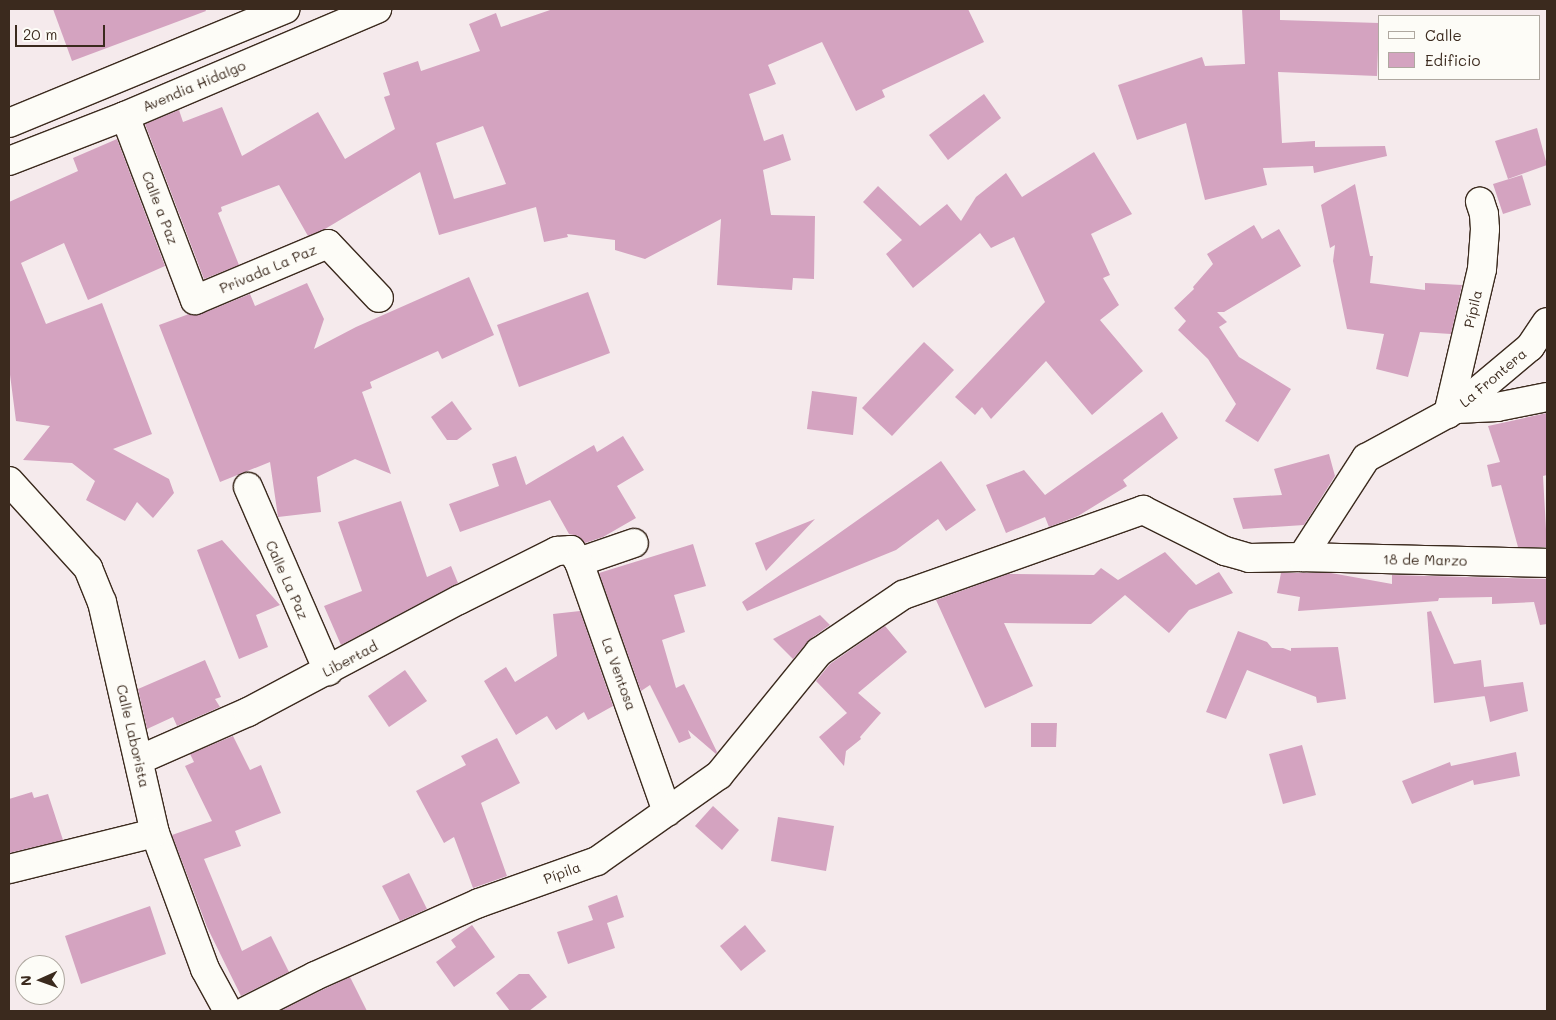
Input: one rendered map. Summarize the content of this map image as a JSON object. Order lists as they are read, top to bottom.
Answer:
{
  "streets": {
    "street": [
      "Avendia Hidalgo",
      "Calle a Paz",
      "Privada La Paz",
      "Pípila",
      "La Frontera",
      "18 de Marzo",
      "Calle La Paz",
      "Libertad",
      "La Ventosa",
      "Calle Laborista"
    ]
  },
  "crossings": [
    ["Avendia Hidalgo", "Calle a Paz"],
    ["Calle a Paz", "Privada La Paz"],
    ["Pípila", "La Frontera"],
    ["Pípila", "18 de Marzo"],
    ["Pípila", "La Ventosa"],
    ["Calle La Paz", "Libertad"],
    ["Libertad", "La Ventosa"],
    ["Libertad", "Calle Laborista"]
  ],
  "legend": ["Calle", "Edificio"],
  "scale_bar": "20 m",
  "north": "left"
}
